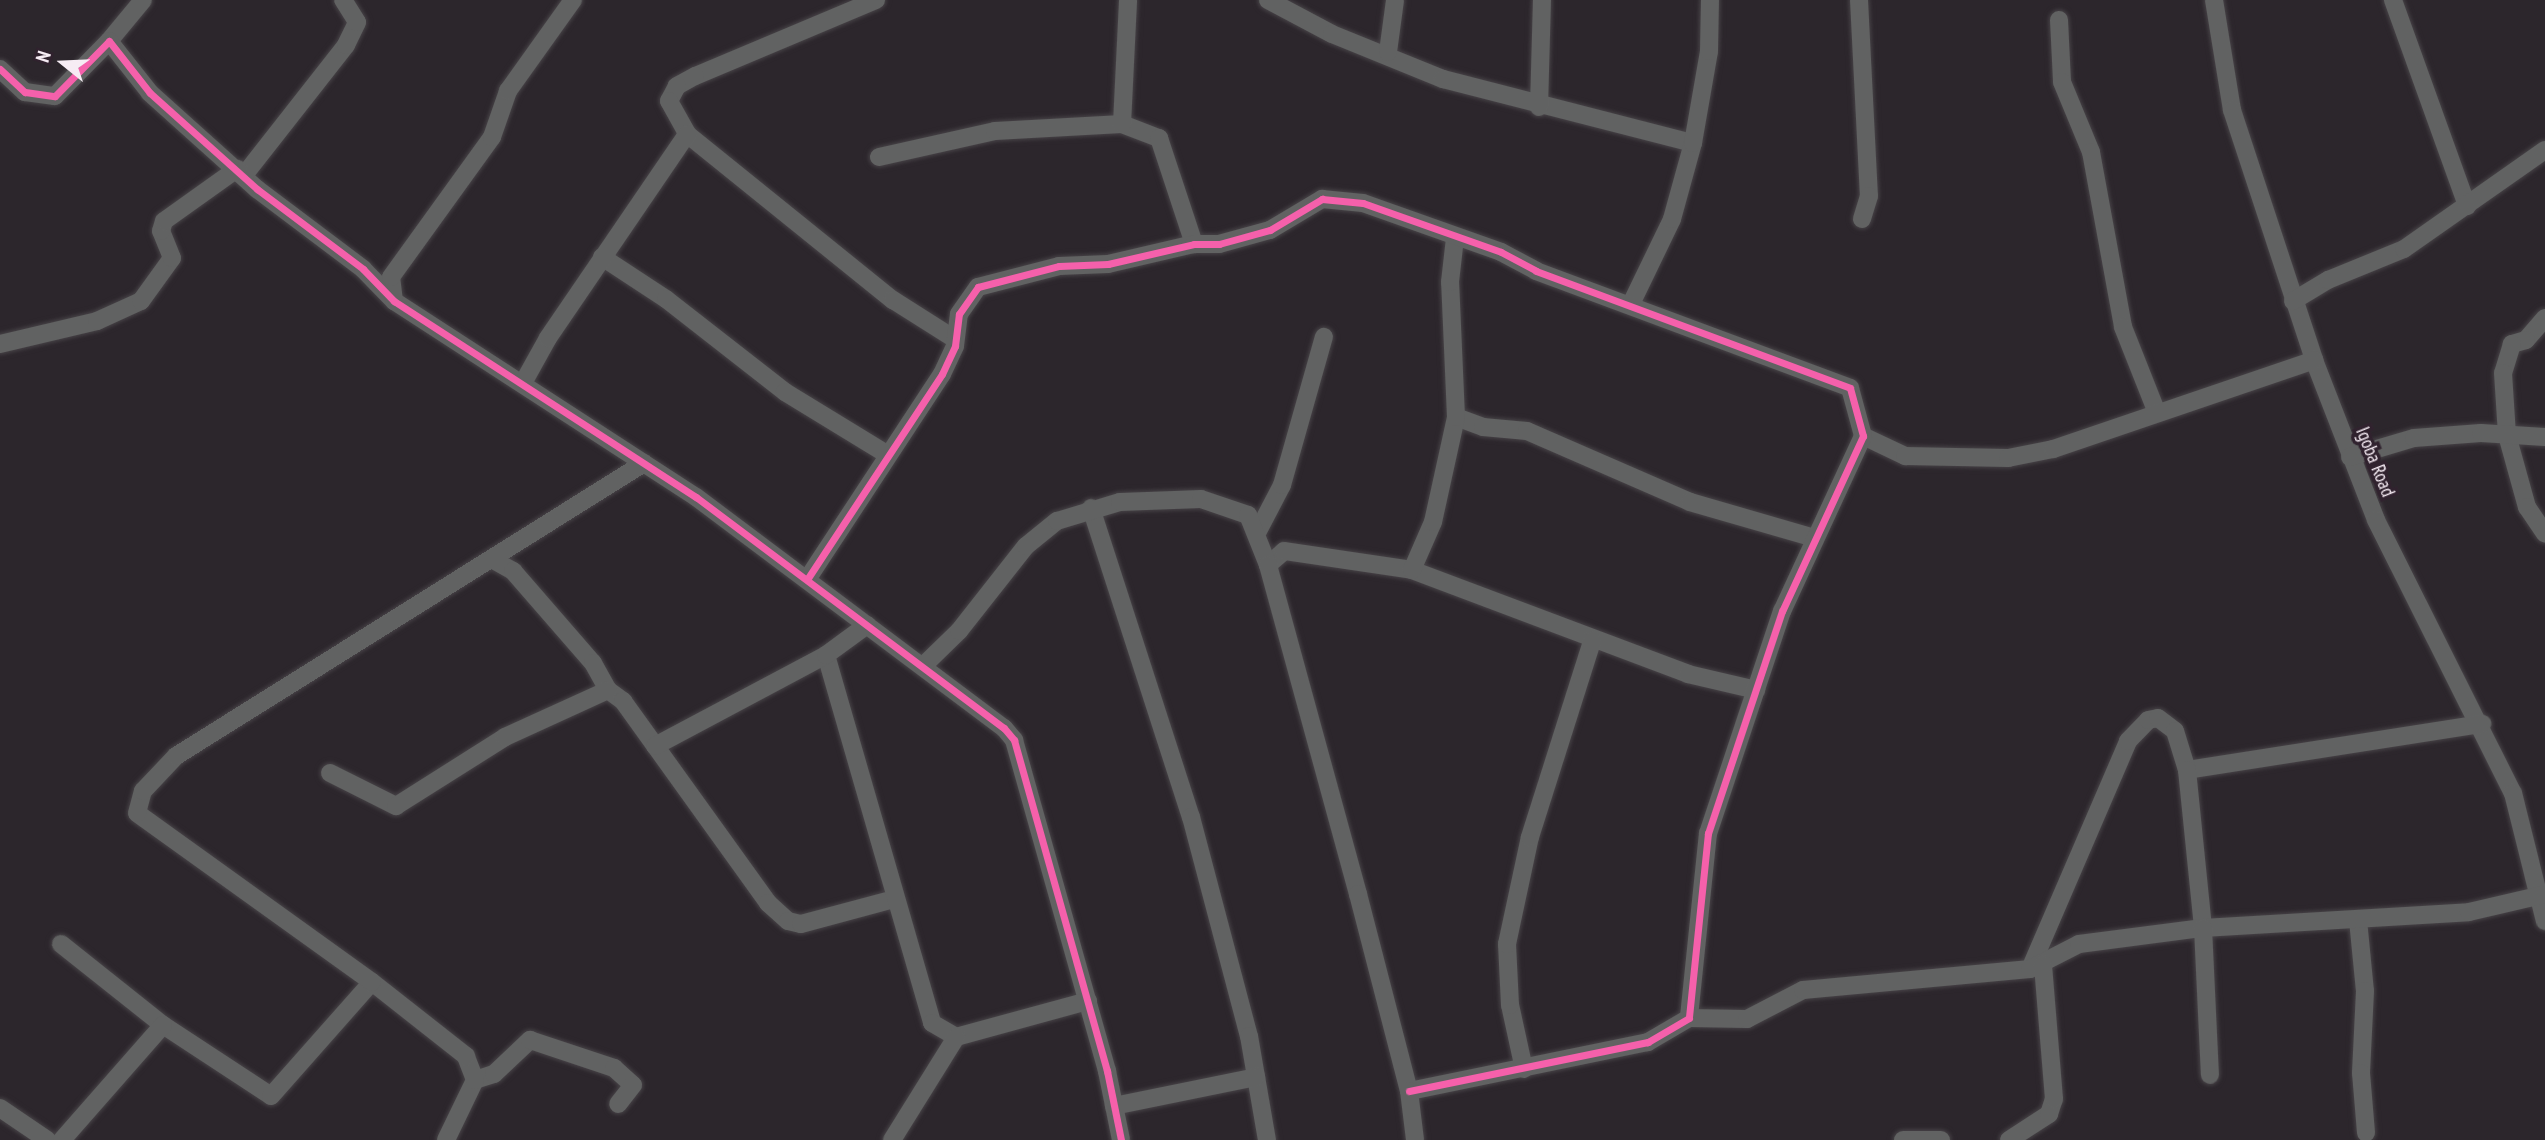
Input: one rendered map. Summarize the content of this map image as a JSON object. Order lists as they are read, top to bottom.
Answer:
{
  "streets": {
    "street": ["Igoba Road"]
  },
  "north": "left"
}
